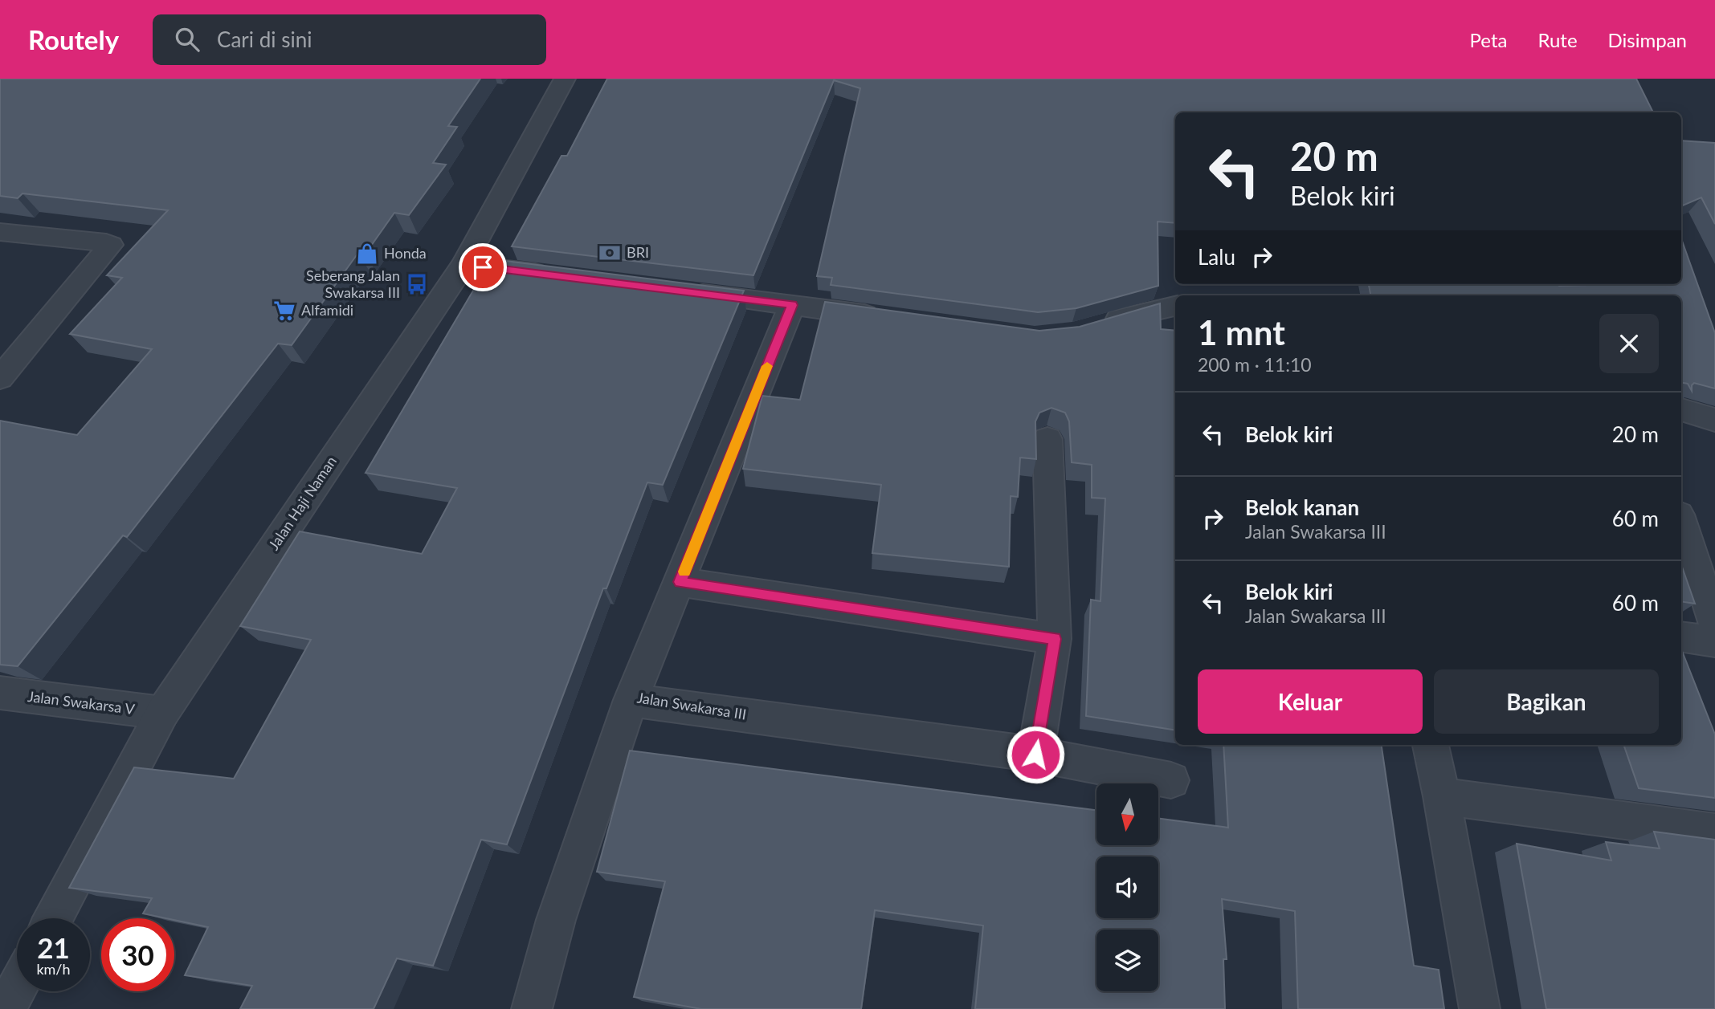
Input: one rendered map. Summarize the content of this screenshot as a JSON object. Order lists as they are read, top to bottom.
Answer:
{
  "streets": {
    "street": ["Jalan Haji Naman", "Jalan Swakarsa V", "Jalan Swakarsa III"]
  },
  "crossings": [
    ["Jalan Haji Naman", "Jalan Swakarsa V"]
  ],
  "places": {
    "bank": ["BRI"],
    "shop": ["Honda"],
    "bus stop": ["Seberang Jalan Swakarsa III"],
    "supermarket": ["Alfamidi"]
  },
  "north": "bottom",
  "page": {
    "header": "Routely",
    "search": "Cari di sini",
    "nav": ["Peta", "Rute", "Disimpan"],
    "turn": ["20 m", "Belok kiri"],
    "then": "Lalu",
    "heading": ["1 mnt", "200 m · 11:10"],
    "list": [
      {
        "name": "Belok kiri",
        "value": "20 m"
      },
      {
        "name": "Belok kanan",
        "note": "Jalan Swakarsa III",
        "value": "60 m"
      },
      {
        "name": "Belok kiri",
        "note": "Jalan Swakarsa III",
        "value": "60 m"
      }
    ],
    "buttons": ["Keluar", "Bagikan"],
    "speed": "21 km/h",
    "limit": "30"
  }
}
